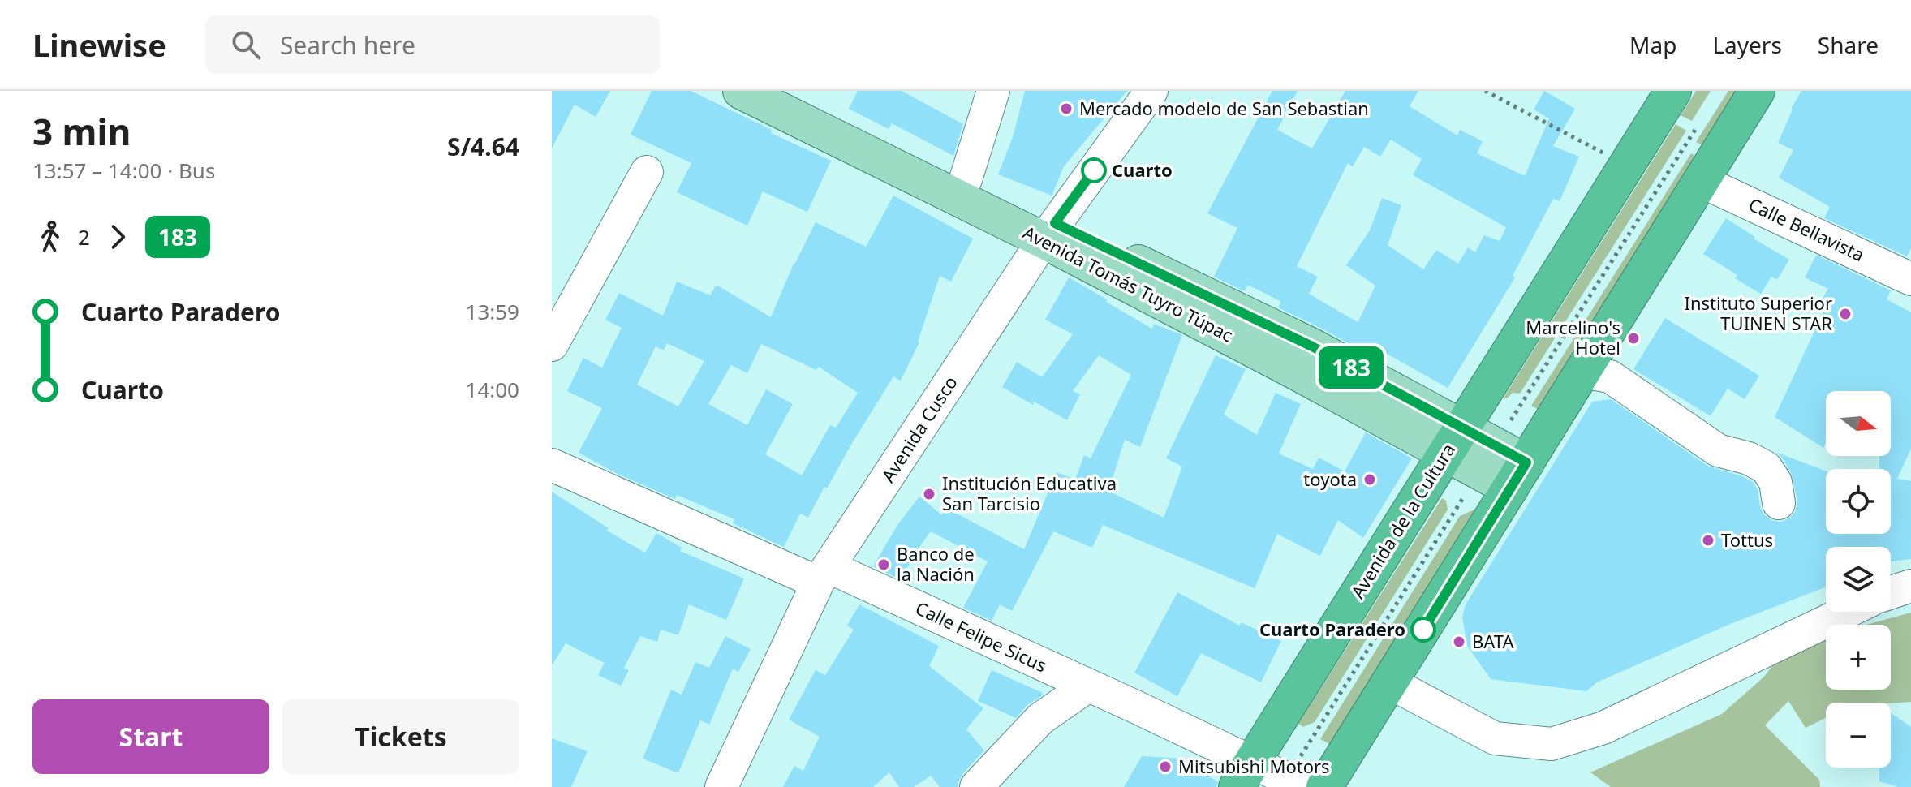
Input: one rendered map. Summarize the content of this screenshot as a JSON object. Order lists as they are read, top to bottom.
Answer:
{
  "streets": {
    "highway": ["Avenida de la Cultura"],
    "main road": ["Avenida Tomás Tuyro Túpac"],
    "street": ["Calle Bellavista", "Avenida Cusco", "Calle Felipe Sicus"]
  },
  "crossings": [
    ["Avenida Tomás Tuyro Túpac", "Avenida Cusco"],
    ["Avenida Tomás Tuyro Túpac", "Avenida de la Cultura"],
    ["Avenida Cusco", "Calle Felipe Sicus"],
    ["Avenida de la Cultura", "Calle Felipe Sicus"]
  ],
  "places": [
    "Mercado modelo de San Sebastian",
    "Cuarto",
    "Instituto Superior TUINEN STAR",
    "Marcelino's Hotel",
    "toyota",
    "Institución Educativa San Tarcisio",
    "Tottus",
    "Banco de la Nación",
    "Cuarto Paradero",
    "BATA",
    "Mitsubishi Motors"
  ],
  "lines": ["bus line 183"],
  "north": "right",
  "page": {
    "header": "Linewise",
    "search": "Search here",
    "nav": ["Map", "Layers", "Share"],
    "heading": ["3 min", "13:57 – 14:00 · Bus", "S/4.64"],
    "on_map": "183",
    "legs": ["2", "183"],
    "list": [
      {
        "name": "Cuarto Paradero",
        "value": "13:59"
      },
      {
        "name": "Cuarto",
        "value": "14:00"
      }
    ],
    "map_buttons": ["+", "−"],
    "buttons": ["Start", "Tickets"]
  }
}
